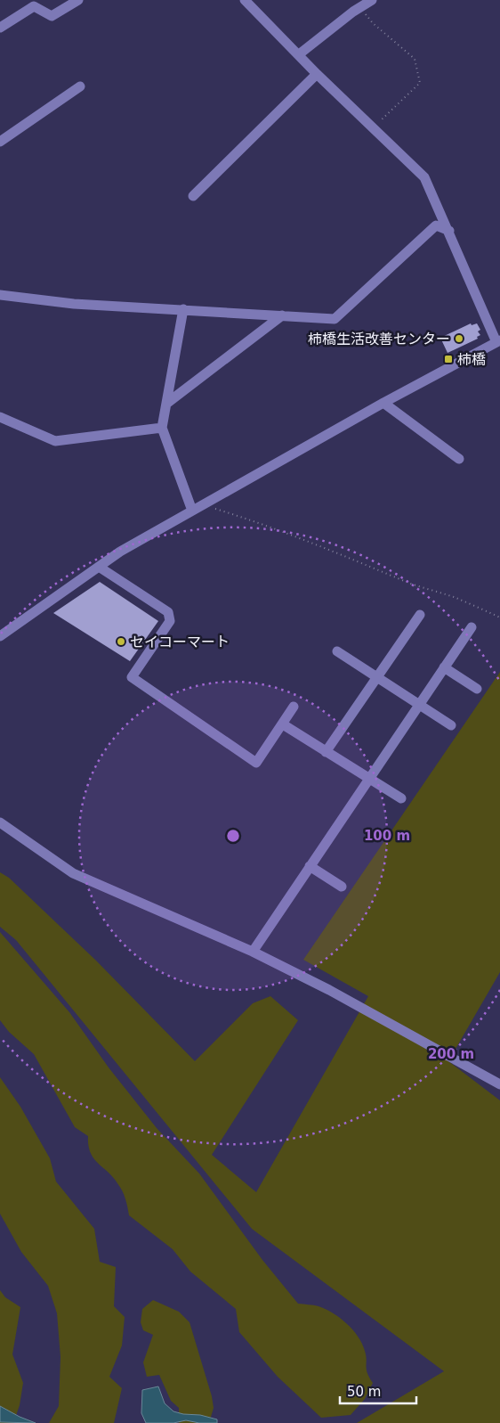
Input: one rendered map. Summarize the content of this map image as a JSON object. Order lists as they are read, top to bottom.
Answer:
{
  "places": {
    "other": ["柿橋生活改善センター", "セイコーマート"],
    "transit": ["柿橋"]
  },
  "scale_bar": "50 m",
  "rings": ["100 m", "200 m"]
}
